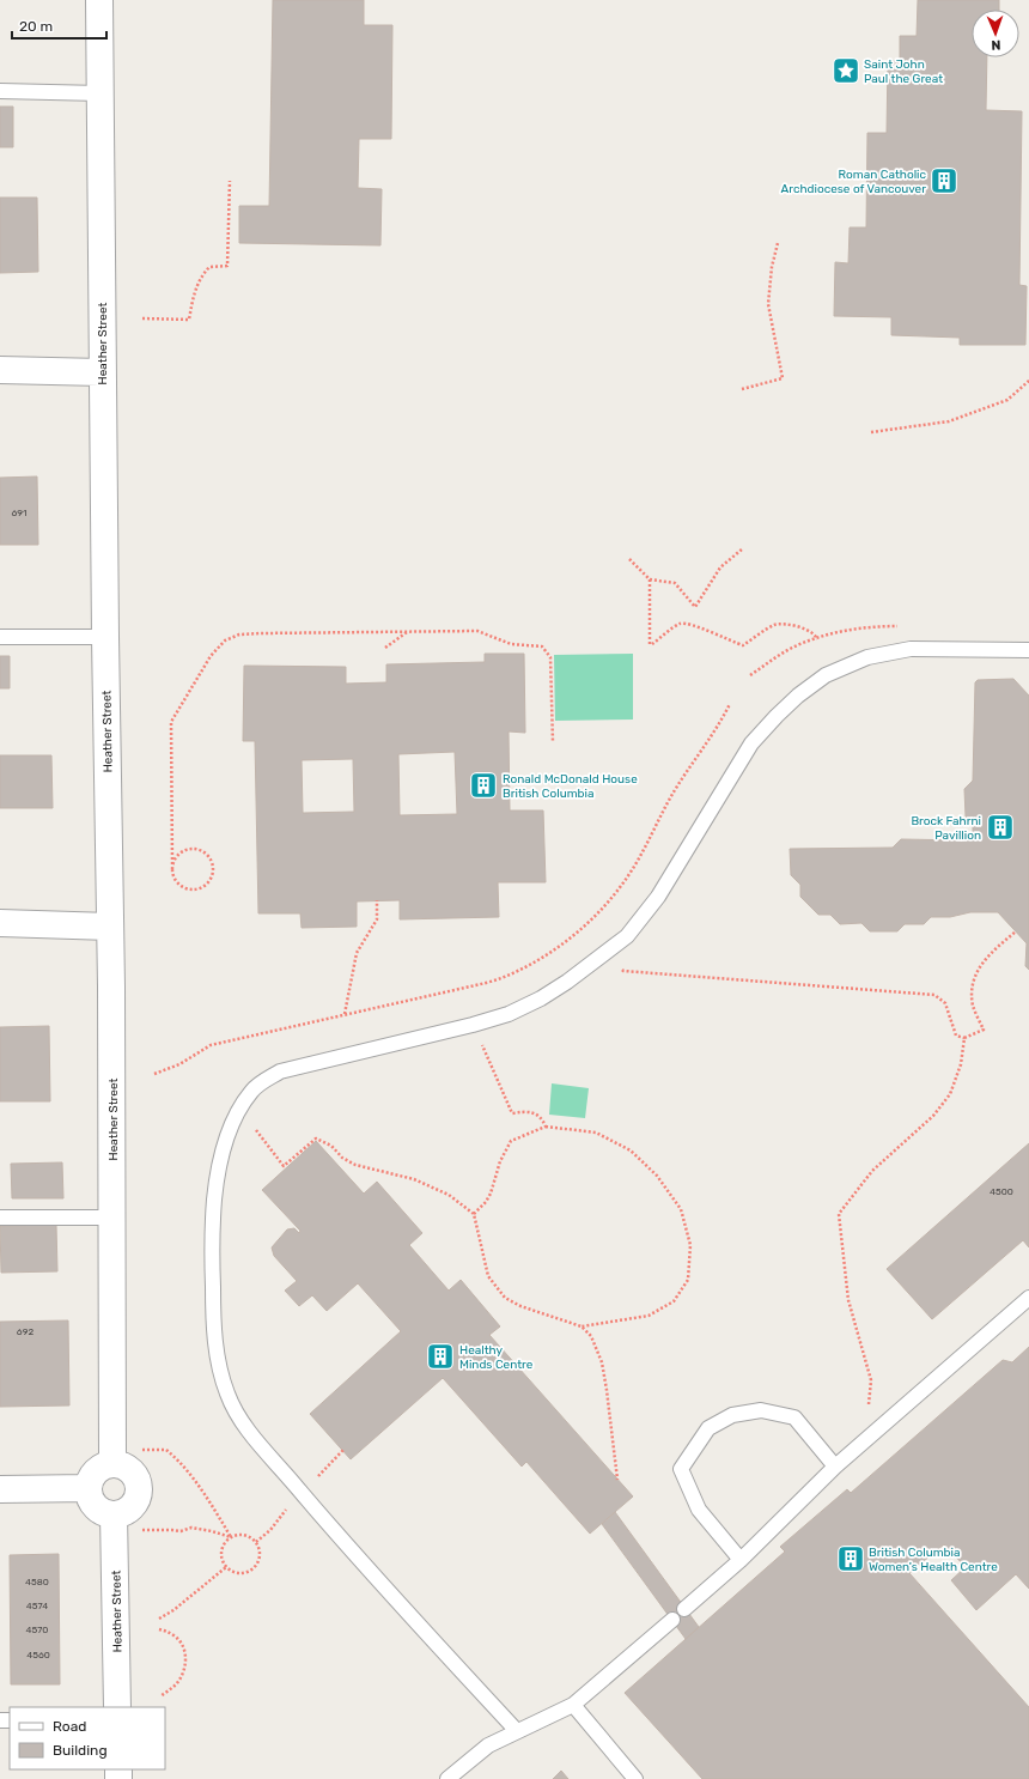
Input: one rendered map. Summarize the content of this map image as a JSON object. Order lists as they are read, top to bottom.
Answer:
{
  "streets": {
    "street": ["Heather Street"]
  },
  "places": {
    "place": ["Saint John Paul the Great"],
    "building": [
      "Roman Catholic Archdiocese of Vancouver",
      "Ronald McDonald House British Columbia",
      "Brock Fahrni Pavillion",
      "Healthy Minds Centre",
      "British Columbia Women's Health Centre"
    ]
  },
  "house_numbers": [
    "691",
    "4500",
    "692",
    "4580",
    "4574",
    "4570",
    "4560"
  ],
  "legend": ["Road", "Building"],
  "scale_bar": "20 m",
  "north": "bottom"
}
